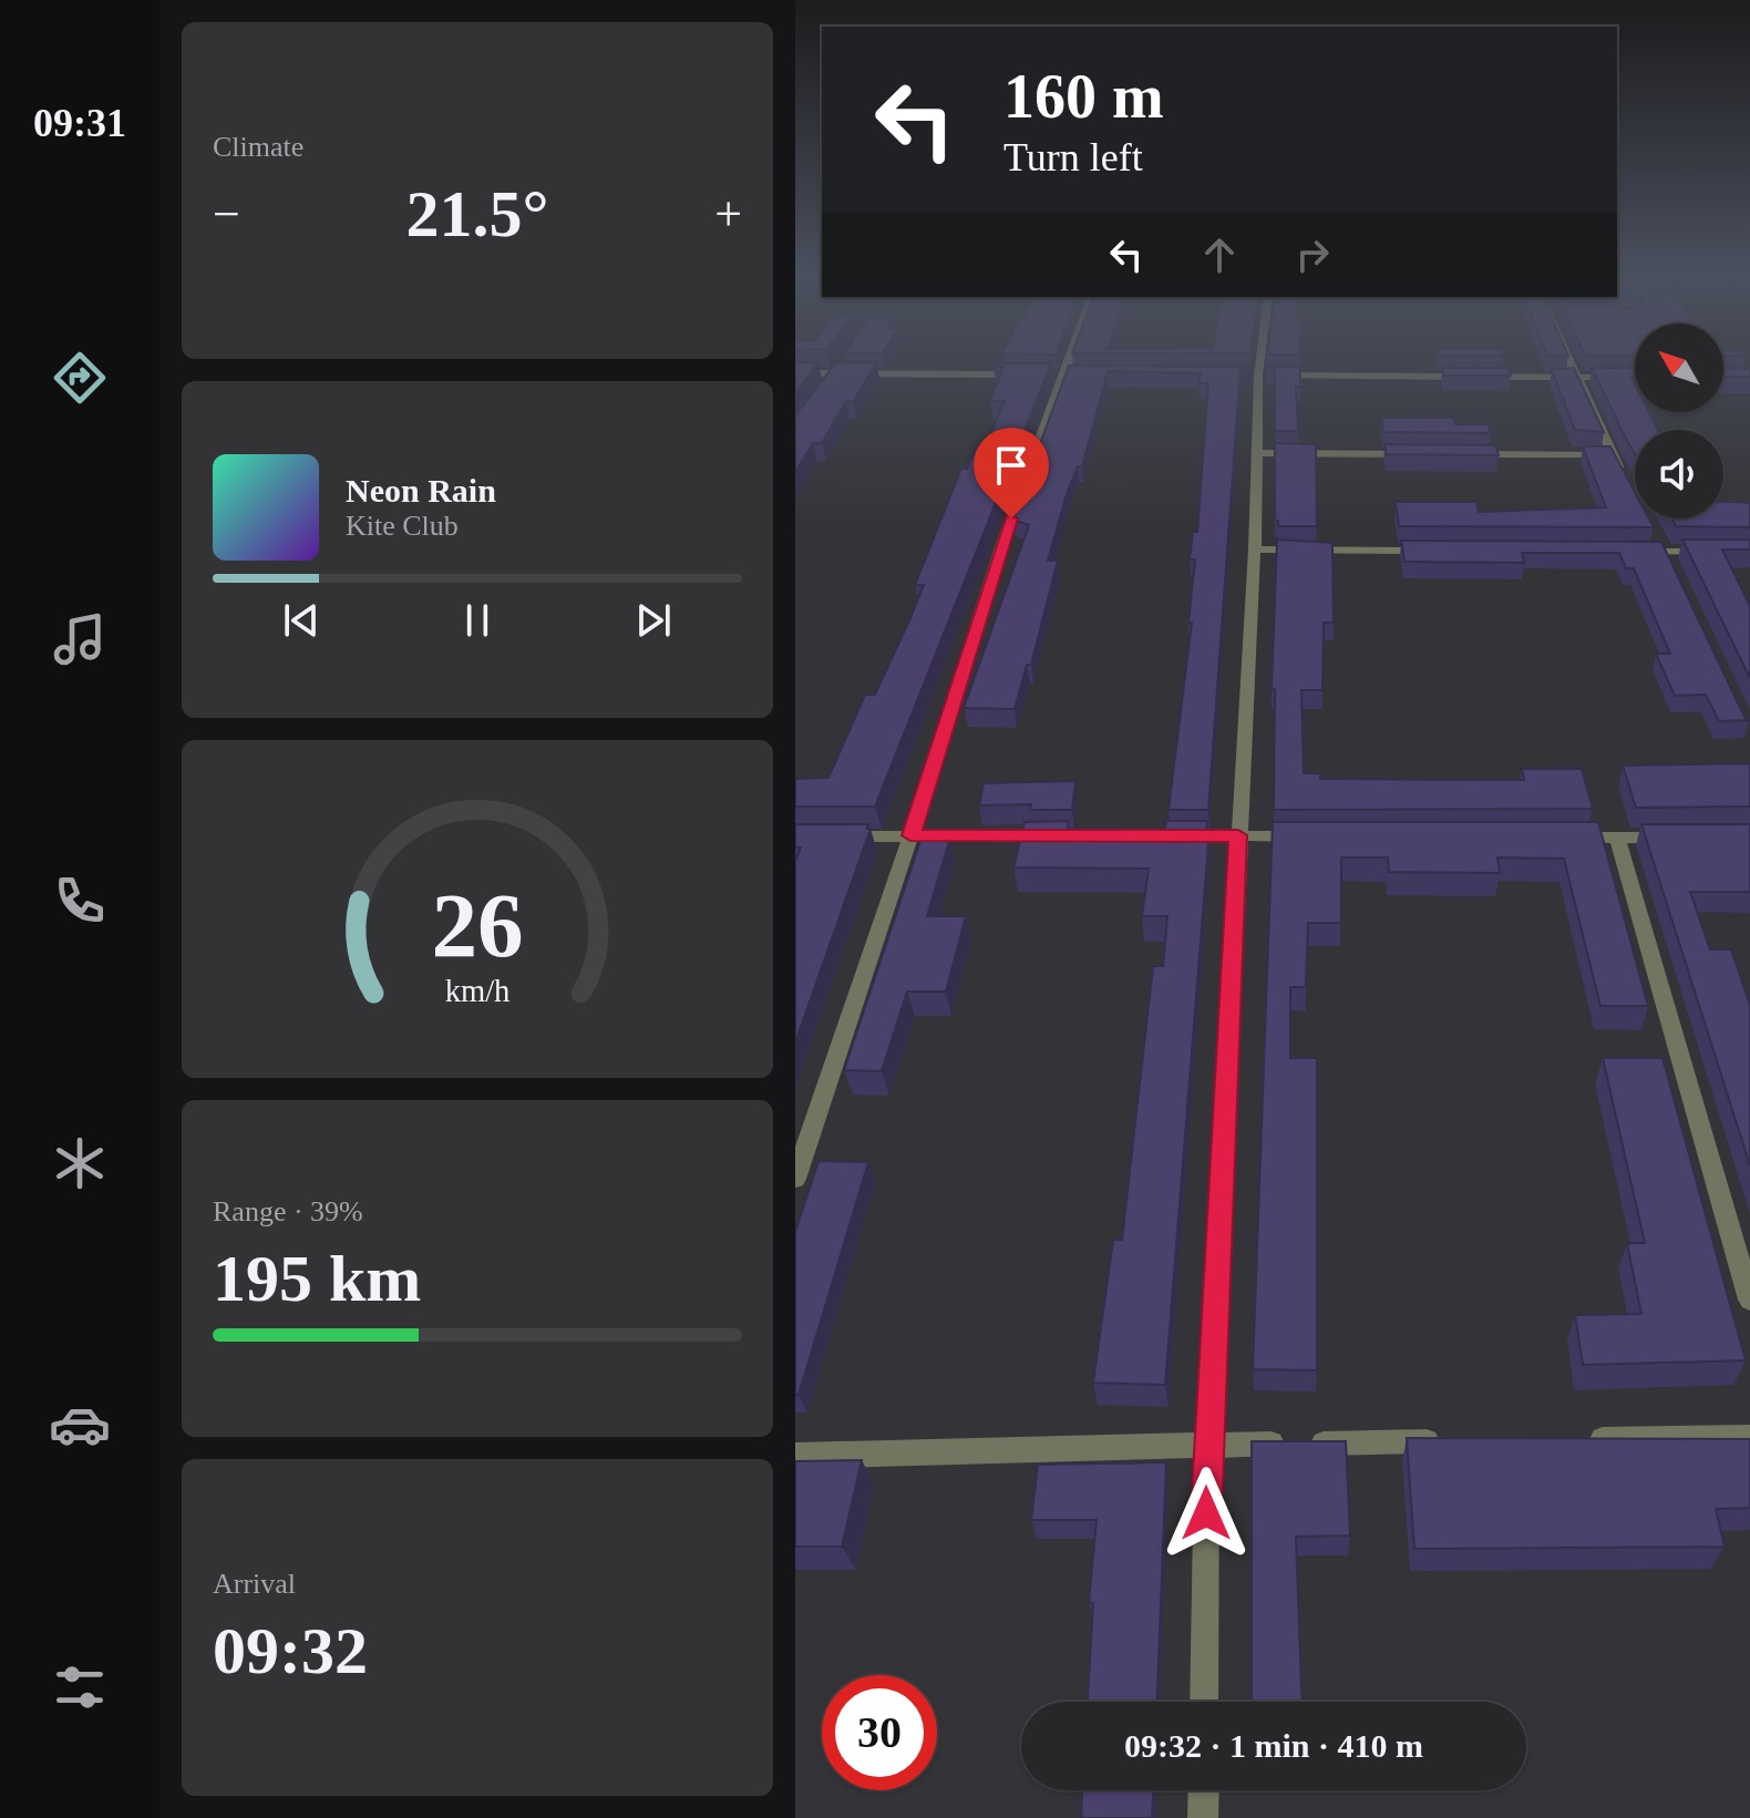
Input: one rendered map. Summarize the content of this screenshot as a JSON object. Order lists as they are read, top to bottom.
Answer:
{
  "north": "top left",
  "page": {
    "tabs": "09:31",
    "tile": [
      "Climate",
      ["Range · 39%", "195 km"],
      ["Arrival", "09:32"]
    ],
    "turn": ["160 m", "Turn left"],
    "heat": ["−", "21.5°", "+"],
    "song": ["Neon Rain", "Kite Club"],
    "limit": "30",
    "trip": "09:32 · 1 min · 410 m",
    "gauge": ["26", "km/h"]
  }
}
